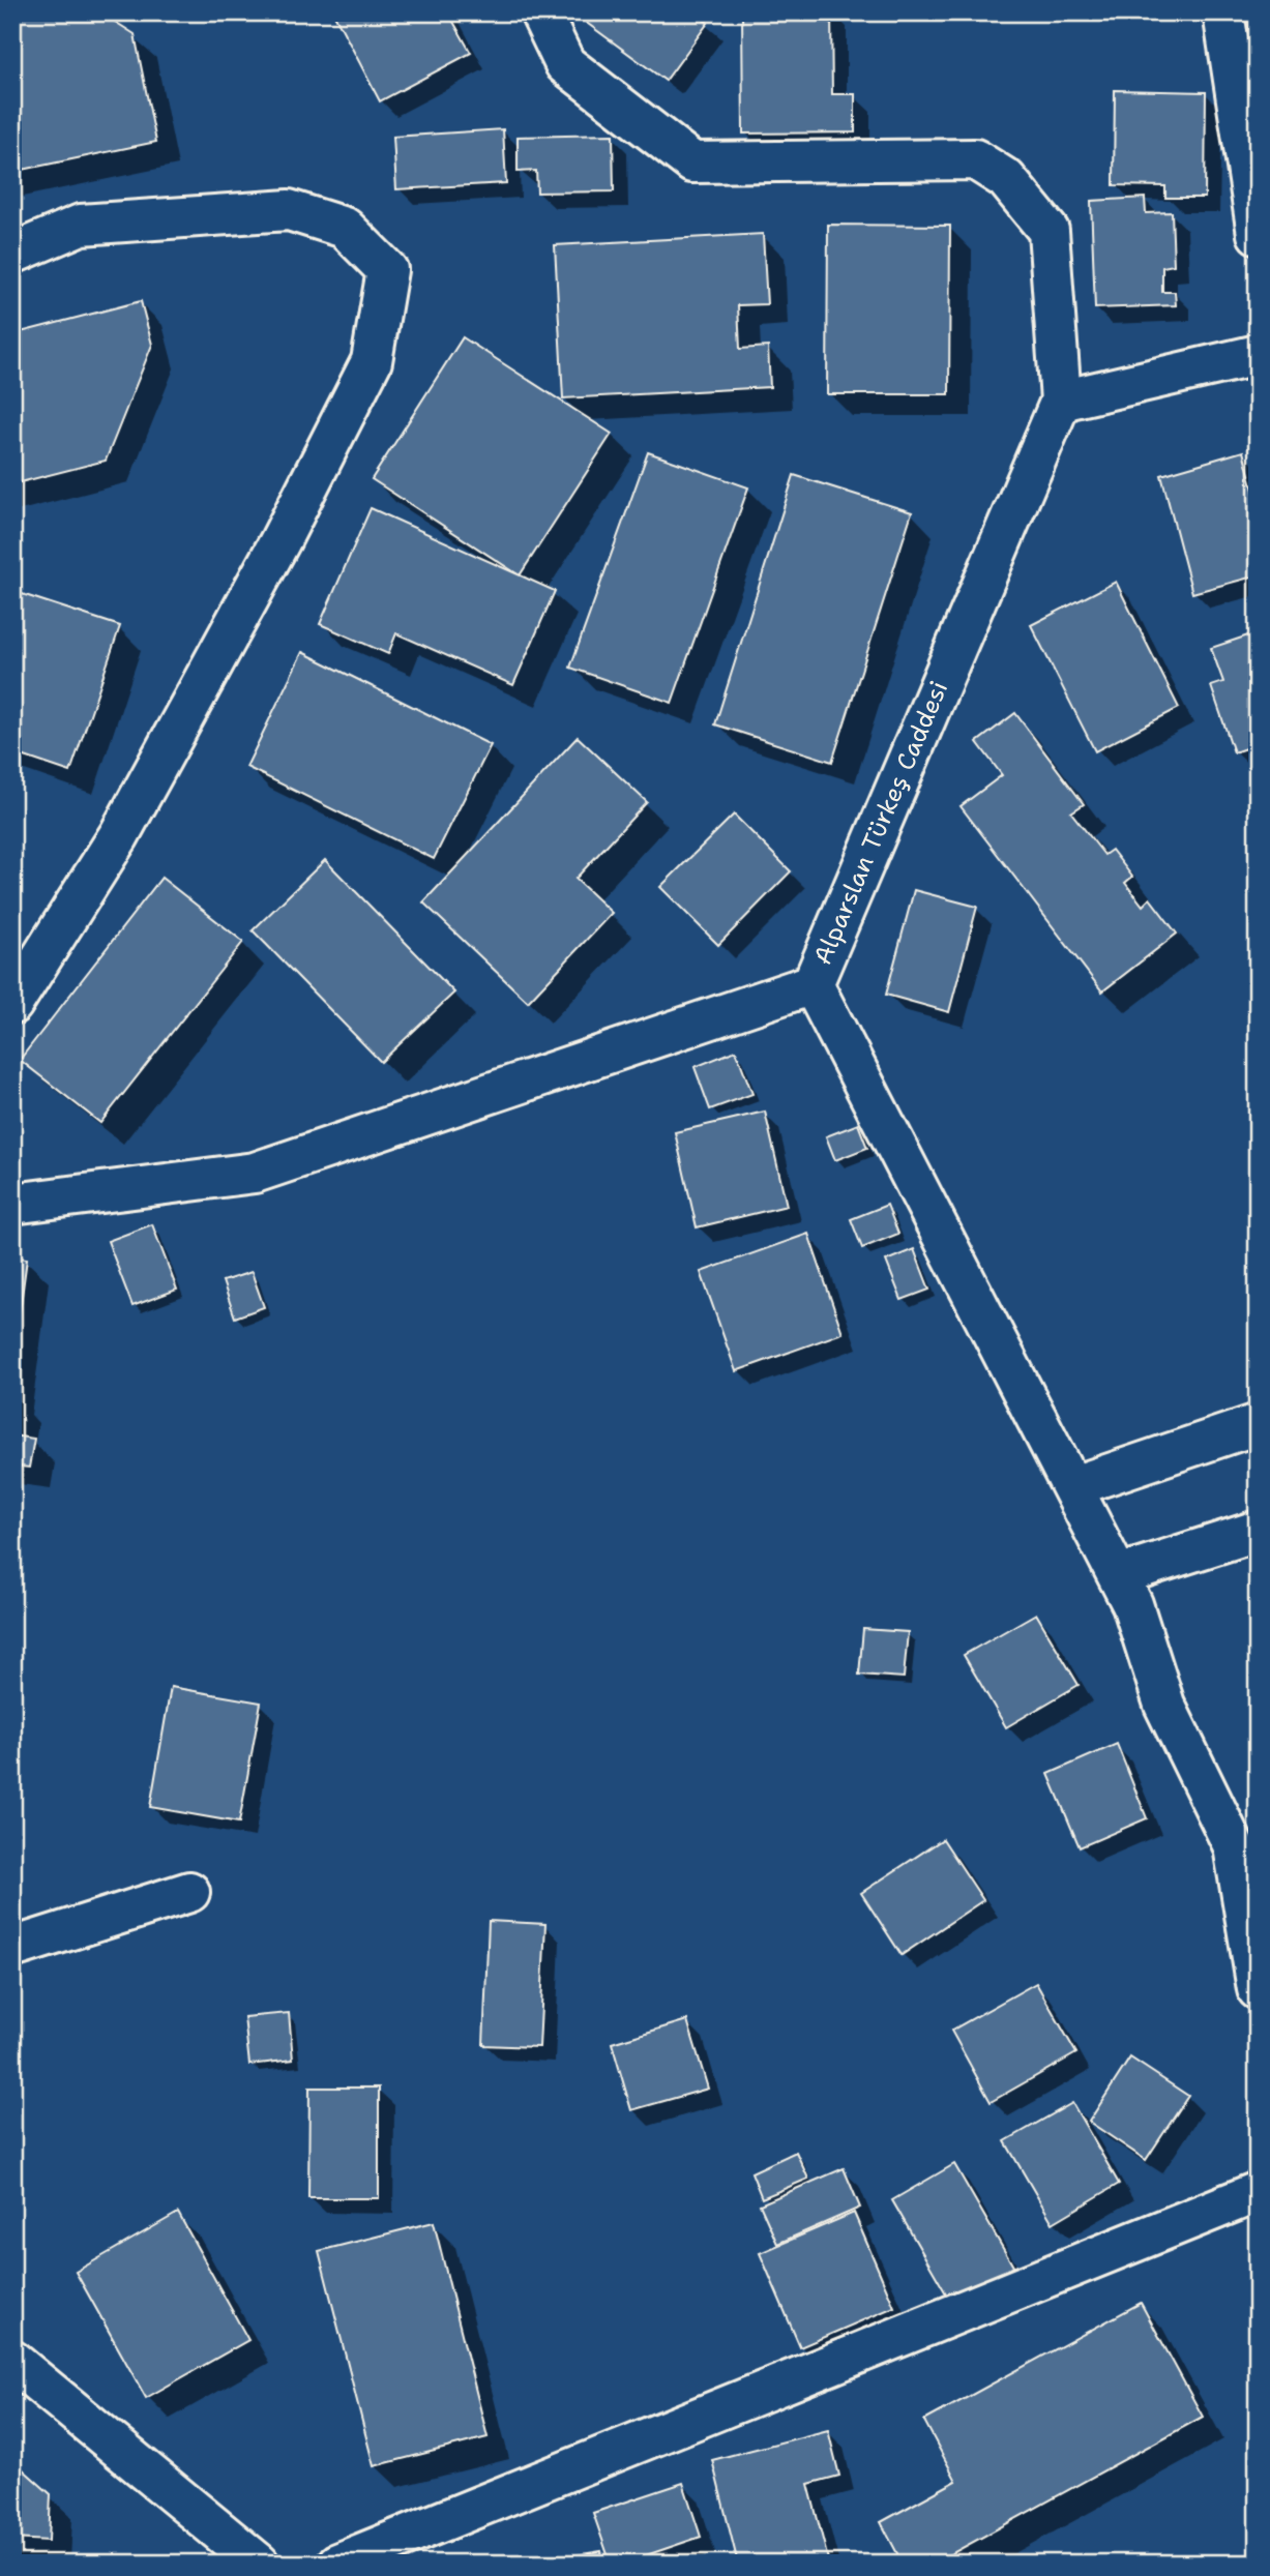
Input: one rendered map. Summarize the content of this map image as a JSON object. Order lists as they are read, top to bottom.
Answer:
{
  "streets": {
    "street": ["Alparslan Türkeş Caddesi"]
  }
}
